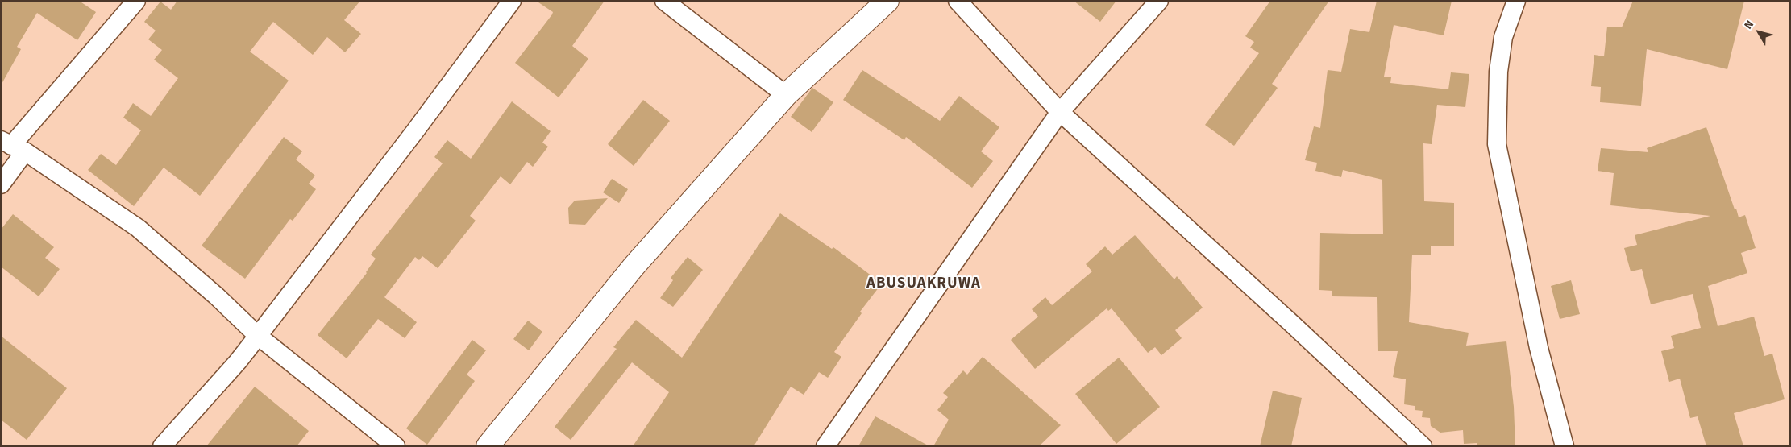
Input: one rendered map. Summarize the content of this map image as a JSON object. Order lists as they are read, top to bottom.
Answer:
{
  "districts": ["ABUSUAKRUWA"],
  "north": "top left"
}
